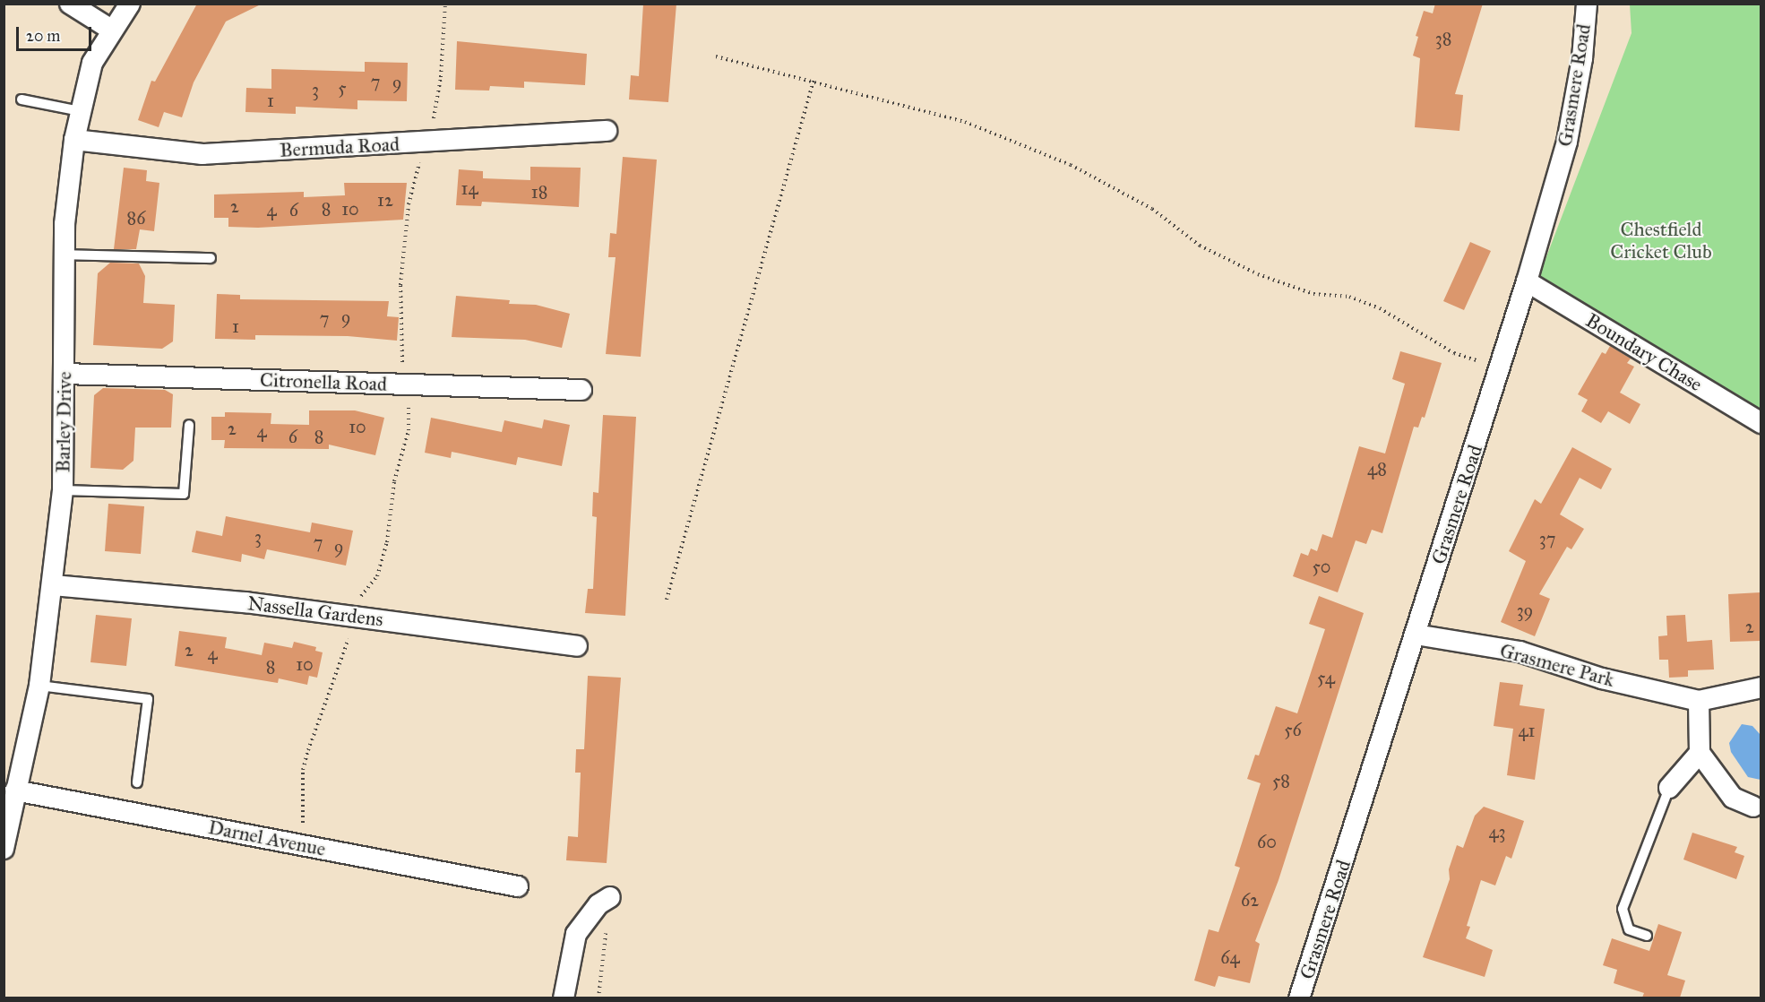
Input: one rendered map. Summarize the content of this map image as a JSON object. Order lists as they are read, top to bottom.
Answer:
{
  "streets": {
    "street": [
      "Grasmere Road",
      "Bermuda Road",
      "Boundary Chase",
      "Citronella Road",
      "Barley Drive",
      "Nassella Gardens",
      "Grasmere Park",
      "Darnel Avenue"
    ]
  },
  "crossings": [
    ["Grasmere Road", "Boundary Chase"],
    ["Grasmere Road", "Grasmere Park"],
    ["Bermuda Road", "Barley Drive"],
    ["Citronella Road", "Barley Drive"],
    ["Barley Drive", "Nassella Gardens"],
    ["Barley Drive", "Darnel Avenue"]
  ],
  "parks": ["Chestfield Cricket Club"],
  "house_numbers": [
    "38",
    "7",
    "9",
    "5",
    "3",
    "1",
    "14",
    "18",
    "12",
    "2",
    "8",
    "10",
    "4",
    "6",
    "86",
    "9",
    "7",
    "1",
    "10",
    "2",
    "4",
    "6",
    "8",
    "48",
    "3",
    "37",
    "7",
    "9",
    "50",
    "39",
    "2",
    "2",
    "4",
    "10",
    "8",
    "54",
    "56",
    "41",
    "58",
    "43",
    "60",
    "62",
    "64"
  ],
  "scale_bar": "20 m"
}
